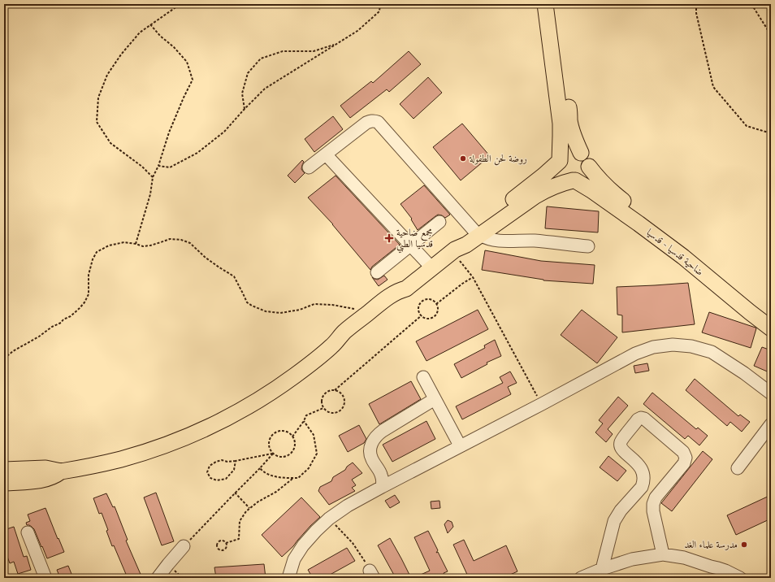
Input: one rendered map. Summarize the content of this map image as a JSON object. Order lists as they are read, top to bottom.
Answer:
{
  "streets": {
    "main road": ["ضاحية قدسيا - قدسيا"]
  },
  "places": {
    "other": ["روضة لحن الطفولة", "مدرسة علماء الغد"],
    "health": ["مجمع ضاحية قدسيا الطبي"]
  }
}
